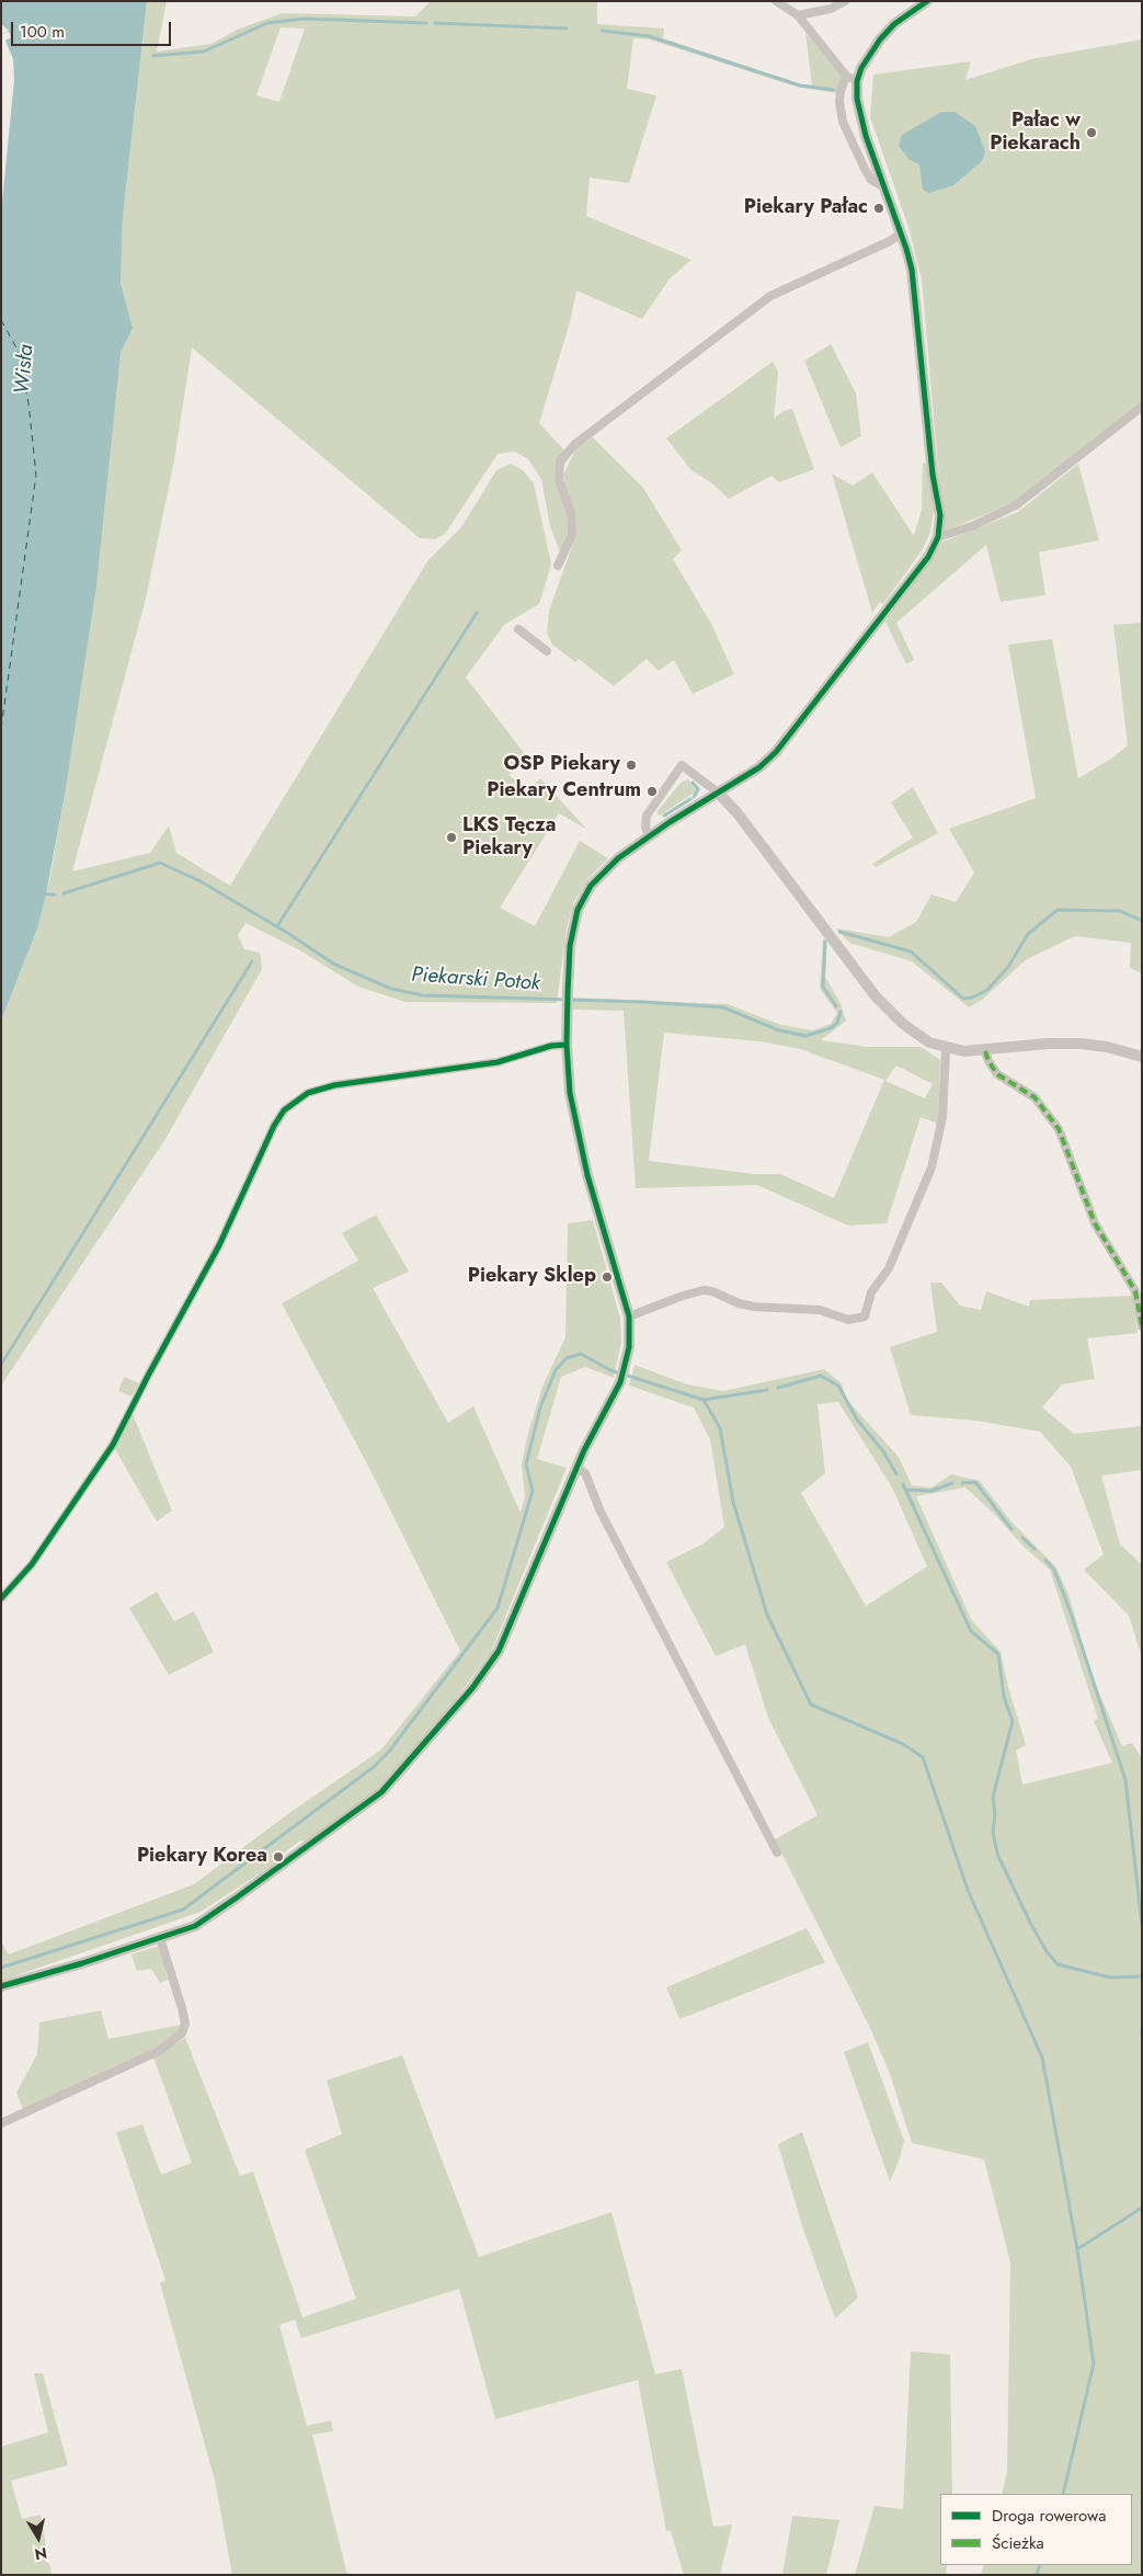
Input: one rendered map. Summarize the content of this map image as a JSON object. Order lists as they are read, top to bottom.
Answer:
{
  "water": ["Wisła", "Piekarski Potok"],
  "places": [
    "Pałac w Piekarach",
    "Piekary Pałac",
    "OSP Piekary",
    "Piekary Centrum",
    "LKS Tęcza Piekary",
    "Piekary Sklep",
    "Piekary Korea"
  ],
  "legend": ["Droga rowerowa", "Ścieżka"],
  "scale_bar": "100 m",
  "north": "bottom"
}
